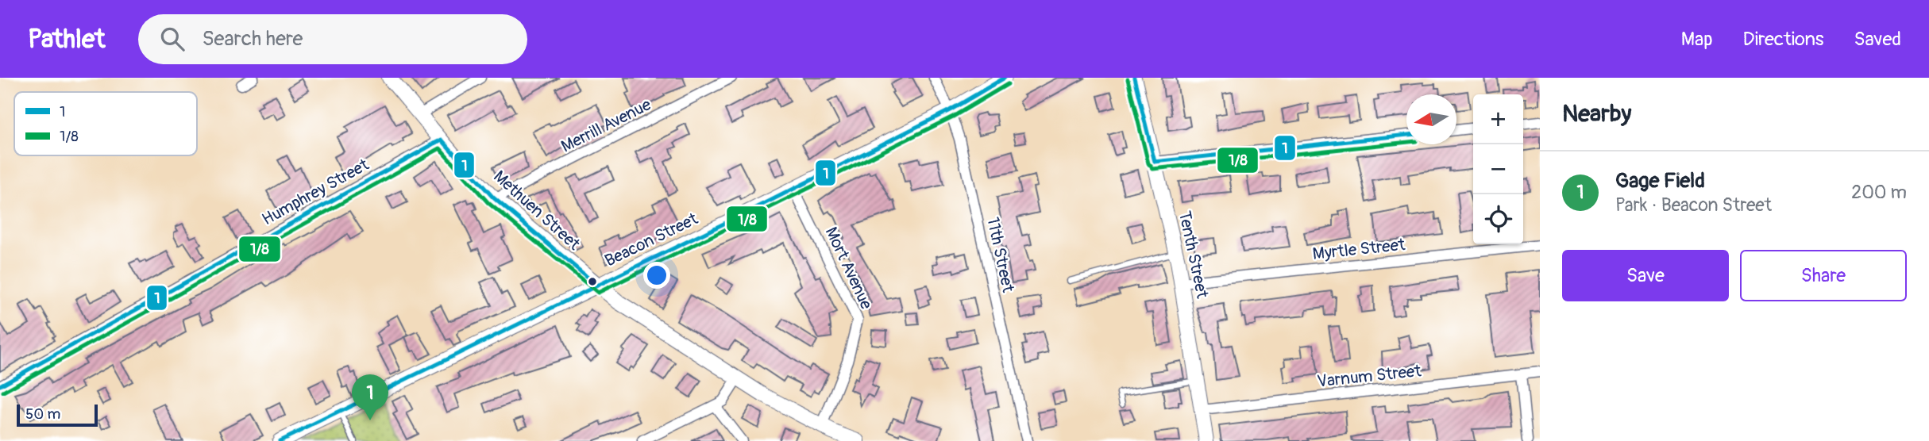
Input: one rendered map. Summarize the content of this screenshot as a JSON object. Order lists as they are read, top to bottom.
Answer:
{
  "streets": {
    "street": [
      "Merrill Avenue",
      "Humphrey Street",
      "Methuen Street",
      "Beacon Street",
      "Myrtle Street",
      "11th Street",
      "Tenth Street",
      "Mort Avenue",
      "Varnum Street"
    ]
  },
  "crossings": [
    ["Merrill Avenue", "Methuen Street"],
    ["Humphrey Street", "Methuen Street"],
    ["Methuen Street", "Beacon Street"],
    ["Methuen Street", "Mort Avenue"],
    ["Beacon Street", "11th Street"],
    ["Beacon Street", "Mort Avenue"],
    ["Myrtle Street", "Tenth Street"],
    ["Tenth Street", "Varnum Street"]
  ],
  "lines": ["transit line 1", "transit line 1/8"],
  "legend": ["1", "1/8"],
  "scale_bar": "50 m",
  "north": "left",
  "page": {
    "header": "Pathlet",
    "search": "Search here",
    "nav": ["Map", "Directions", "Saved"],
    "heading": "Nearby",
    "map_buttons": ["+", "−"],
    "list": [
      {
        "mark": "1",
        "name": "Gage Field",
        "note": "Park · Beacon Street",
        "value": "200 m"
      }
    ],
    "buttons": ["Save", "Share"],
    "pins": "1",
    "scale": "50 m"
  }
}
